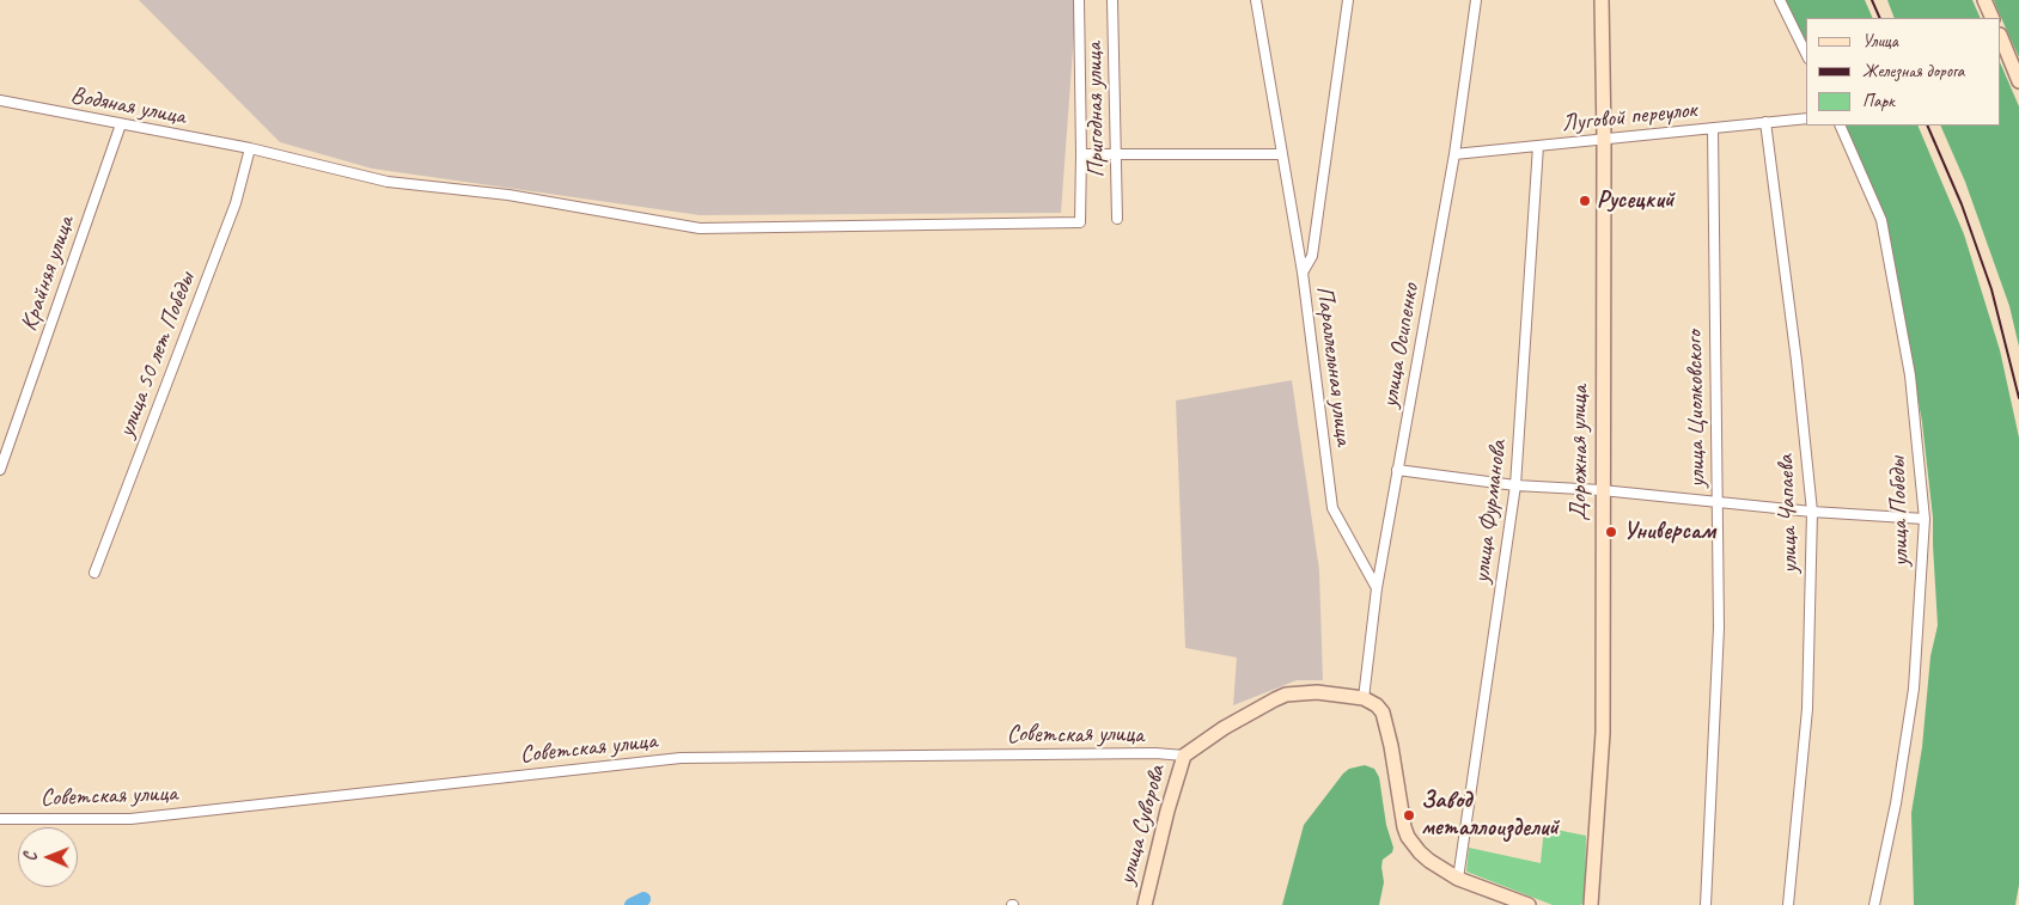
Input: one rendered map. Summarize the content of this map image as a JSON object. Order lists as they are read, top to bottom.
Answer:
{
  "streets": {
    "main road": ["Дорожная улица", "улица Суворова"],
    "street": [
      "Водяная улица",
      "Пригодная улица",
      "Луговой переулок",
      "Крайняя улица",
      "улица Осипенко",
      "улица 50 лет Победы",
      "Параллельная улица",
      "улица Циолковского",
      "улица Фурманова",
      "улица Победы",
      "улица Чапаева",
      "Советская улица"
    ]
  },
  "crossings": [
    ["Водяная улица", "Крайняя улица"],
    ["Водяная улица", "улица 50 лет Победы"],
    ["Луговой переулок", "улица Осипенко"],
    ["Луговой переулок", "улица Циолковского"],
    ["Луговой переулок", "Дорожная улица"],
    ["Луговой переулок", "улица Фурманова"],
    ["Луговой переулок", "улица Чапаева"],
    ["улица Осипенко", "Параллельная улица"],
    ["Советская улица", "улица Суворова"]
  ],
  "places": ["Русецкий", "Универсам", "Завод металлоизделий"],
  "legend": ["Улица", "Железная дорога", "Парк"],
  "north": "left"
}
